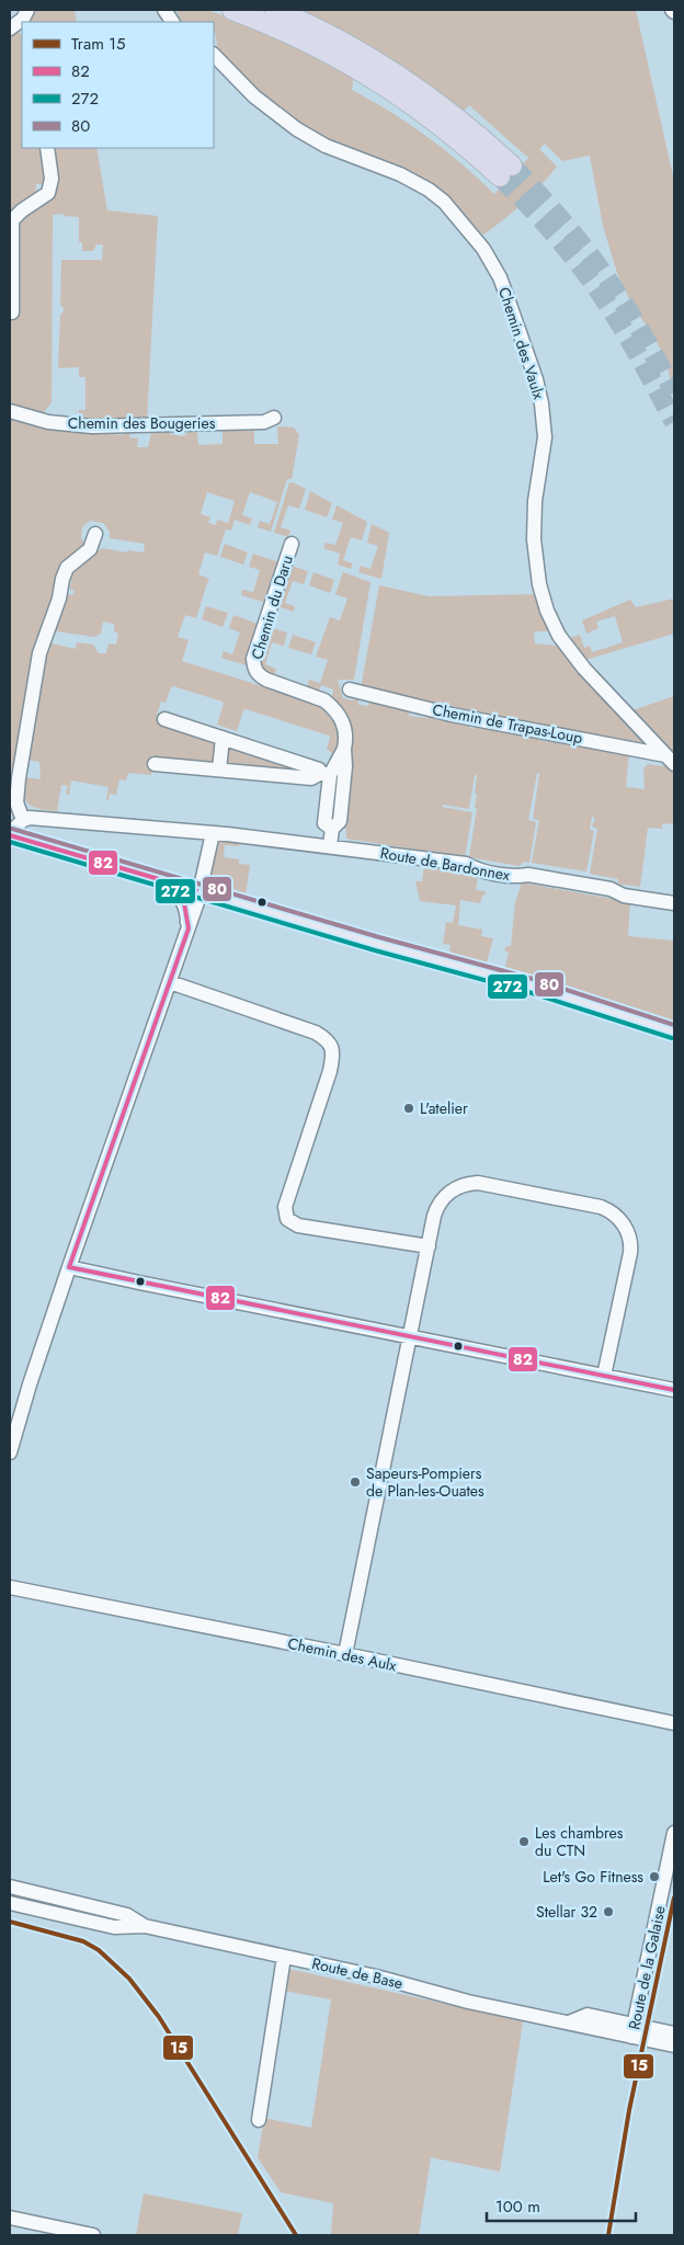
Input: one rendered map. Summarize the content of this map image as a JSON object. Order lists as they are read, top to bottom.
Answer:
{
  "streets": {
    "street": [
      "Chemin des Vaulx",
      "Chemin des Bougeries",
      "Chemin du Daru",
      "Chemin de Trapas-Loup",
      "Route de Bardonnex",
      "Chemin des Aulx",
      "Route de la Galaise",
      "Route de Base"
    ]
  },
  "crossings": [
    ["Chemin des Vaulx", "Chemin de Trapas-Loup"],
    ["Chemin du Daru", "Route de Bardonnex"],
    ["Route de la Galaise", "Route de Base"]
  ],
  "places": [
    "L'atelier",
    "Sapeurs-Pompiers de Plan-les-Ouates",
    "Les chambres du CTN",
    "Let's Go Fitness",
    "Stellar 32"
  ],
  "lines": [
    "transit line 80",
    "transit line 82",
    "transit line 272",
    "tram line 15"
  ],
  "legend": [
    "Tram 15",
    "82",
    "272",
    "80"
  ],
  "scale_bar": "100 m"
}
